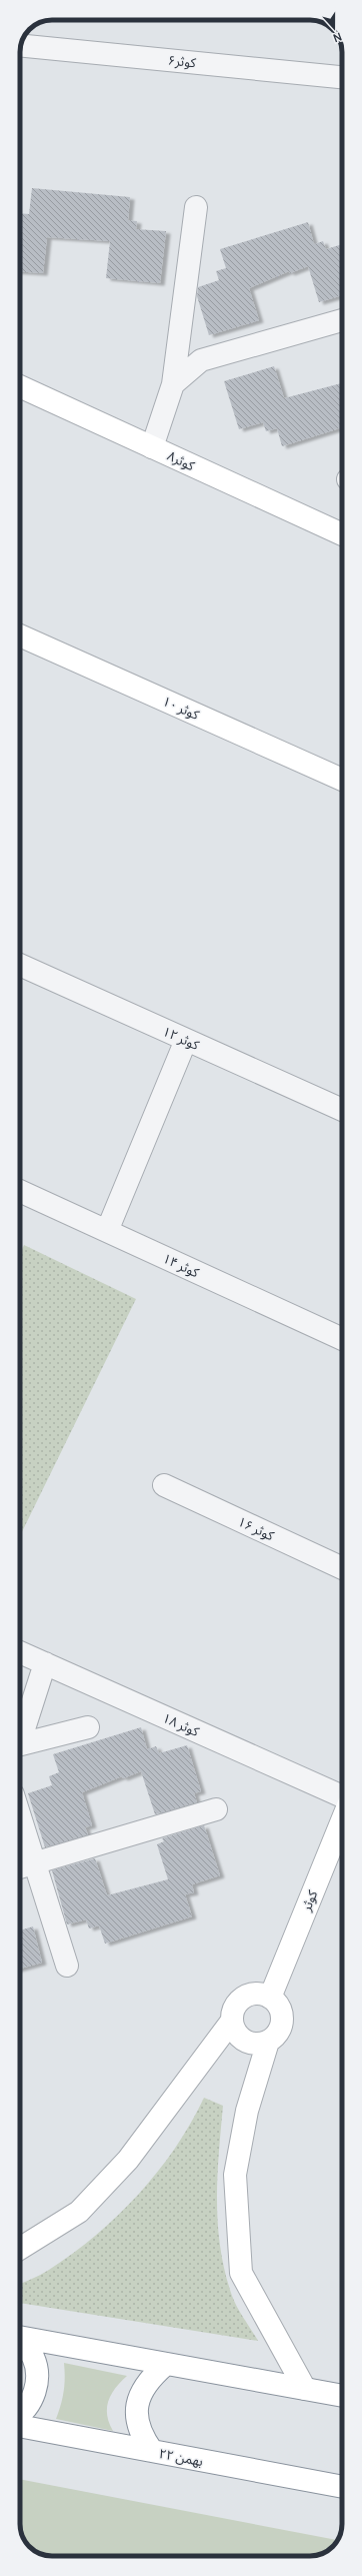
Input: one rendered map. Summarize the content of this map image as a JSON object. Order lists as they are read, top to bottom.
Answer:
{
  "streets": {
    "main road": [
      "کوثر۸",
      "کوثر ۱۰",
      "کوثر",
      "۲۲ بهمن"
    ],
    "street": [
      "کوثر۶",
      "کوثر ۱۲",
      "کوثر ۱۴",
      "کوثر ۱۶",
      "کوثر ۱۸"
    ]
  },
  "north": "bottom"
}
